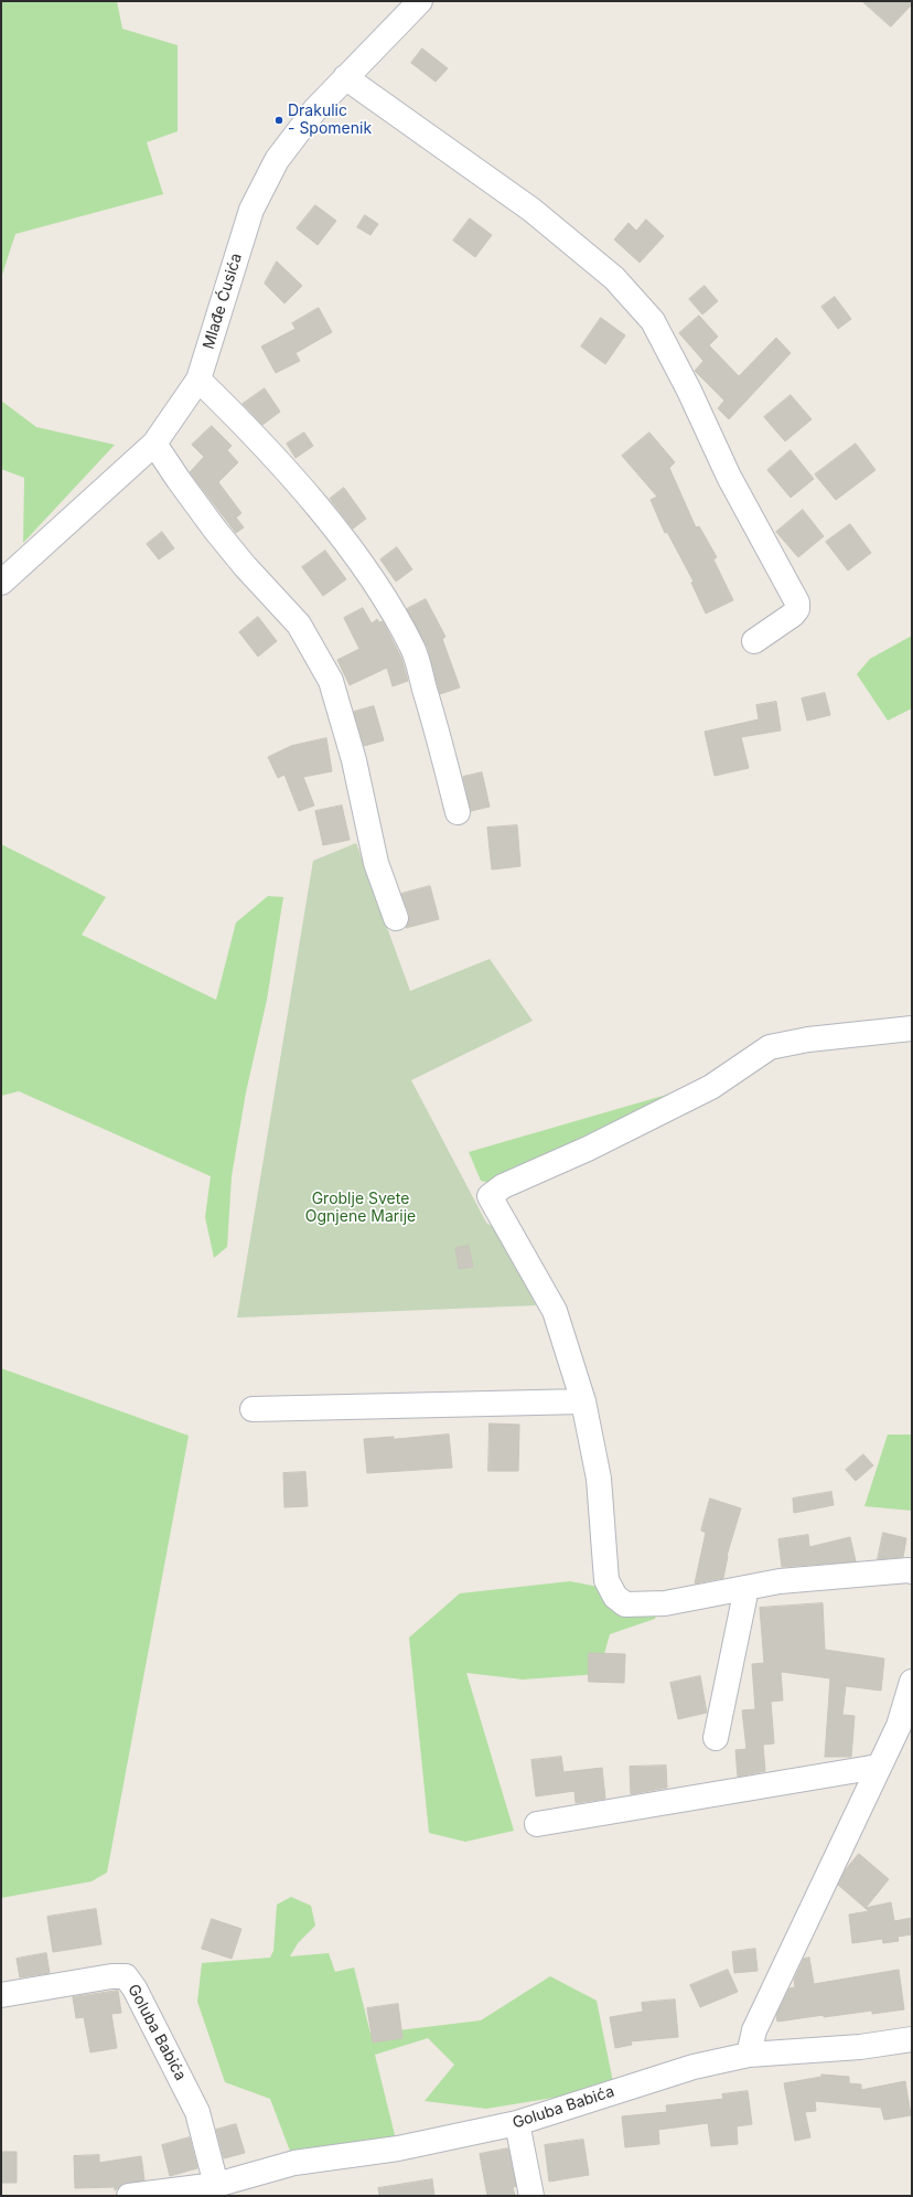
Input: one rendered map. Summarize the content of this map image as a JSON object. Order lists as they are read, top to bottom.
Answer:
{
  "streets": {
    "street": ["Mlađe Ćusića", "Goluba Babića"]
  },
  "parks": ["Groblje Svete Ognjene Marije"],
  "places": ["Drakulic - Spomenik"]
}
